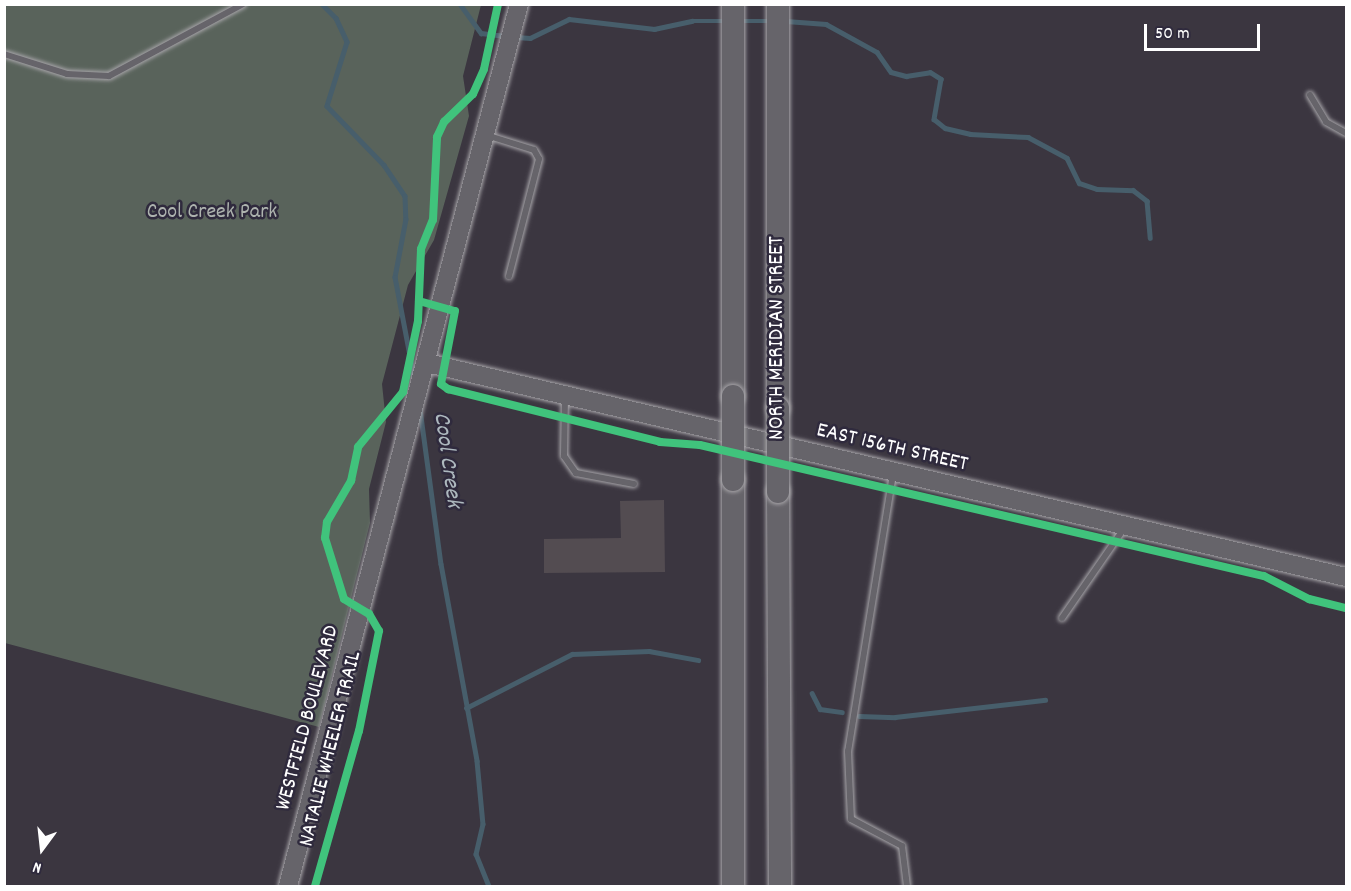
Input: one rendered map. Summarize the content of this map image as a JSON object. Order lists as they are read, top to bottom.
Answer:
{
  "streets": {
    "highway": ["NORTH MERIDIAN STREET"],
    "street": ["EAST 156TH STREET", "WESTFIELD BOULEVARD"],
    "cycle path": ["NATALIE WHEELER TRAIL"]
  },
  "crossings": [
    ["EAST 156TH STREET", "WESTFIELD BOULEVARD"]
  ],
  "water": ["Cool Creek"],
  "parks": ["Cool Creek Park"],
  "scale_bar": "50 m",
  "north": "bottom"
}
